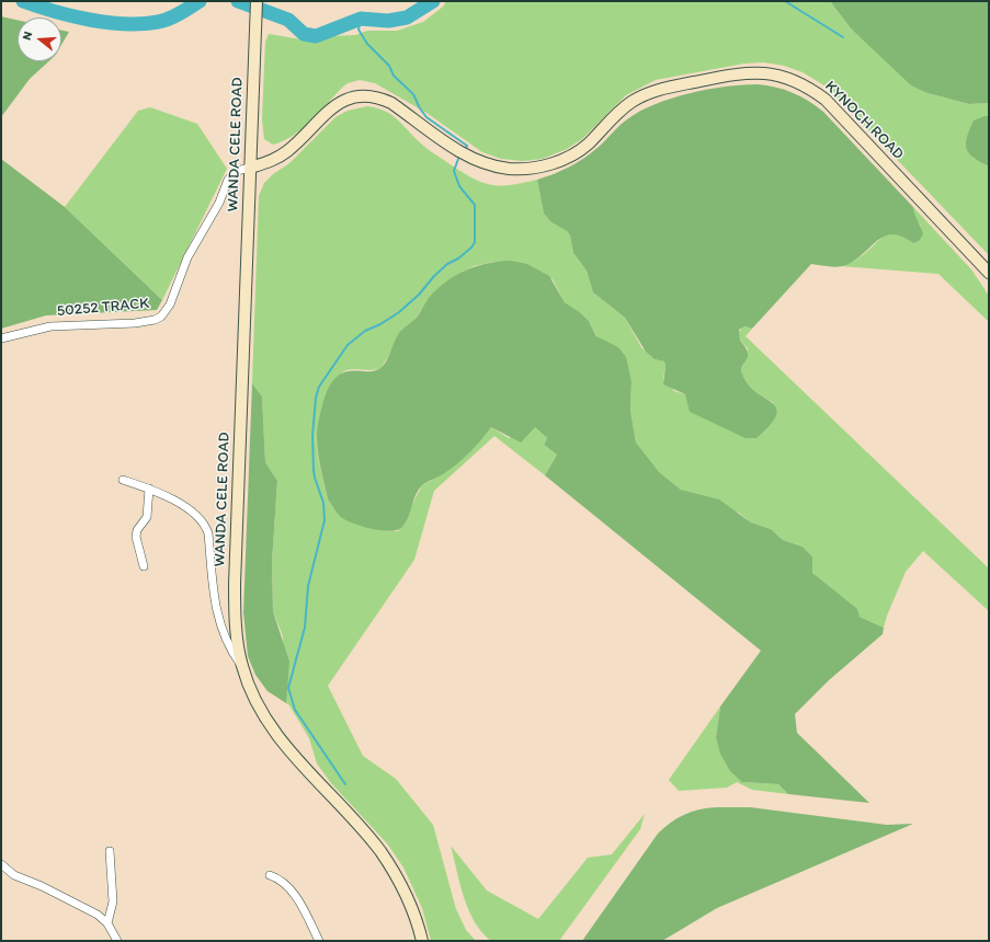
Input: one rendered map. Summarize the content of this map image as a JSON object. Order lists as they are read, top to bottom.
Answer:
{
  "streets": {
    "street": ["KYNOCH ROAD", "WANDA CELE ROAD", "50252 TRACK"]
  },
  "crossings": [
    ["KYNOCH ROAD", "WANDA CELE ROAD"],
    ["KYNOCH ROAD", "50252 TRACK"],
    ["WANDA CELE ROAD", "50252 TRACK"]
  ],
  "north": "left"
}
